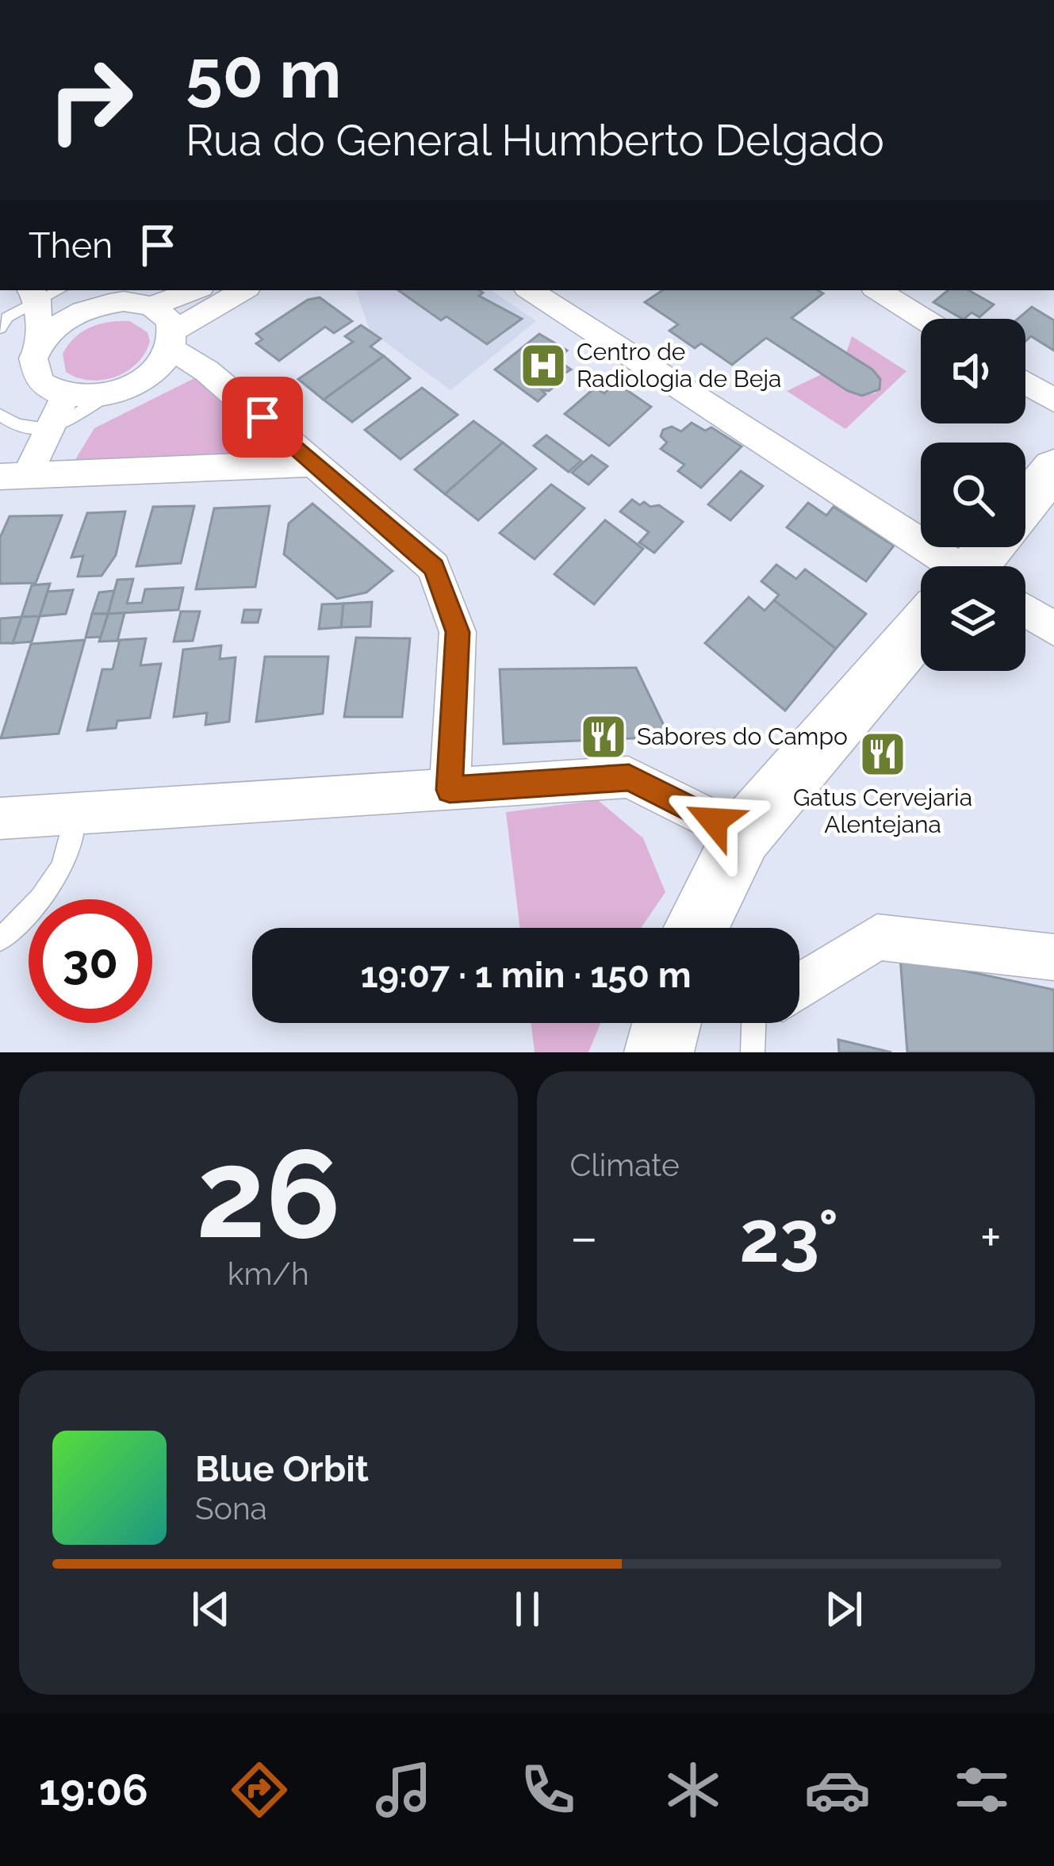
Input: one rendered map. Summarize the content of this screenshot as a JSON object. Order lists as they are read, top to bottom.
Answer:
{
  "places": {
    "hospital": ["Centro de Radiologia de Beja"],
    "restaurant": ["Sabores do Campo", "Gatus Cervejaria Alentejana"]
  },
  "page": {
    "turn": ["50 m", "Rua do General Humberto Delgado"],
    "then": "Then",
    "limit": "30",
    "trip": "19:07 · 1 min · 150 m",
    "tile": [
      ["26", "km/h"],
      "Climate"
    ],
    "heat": ["−", "23°", "+"],
    "song": ["Blue Orbit", "Sona"],
    "tabs": "19:06"
  }
}
